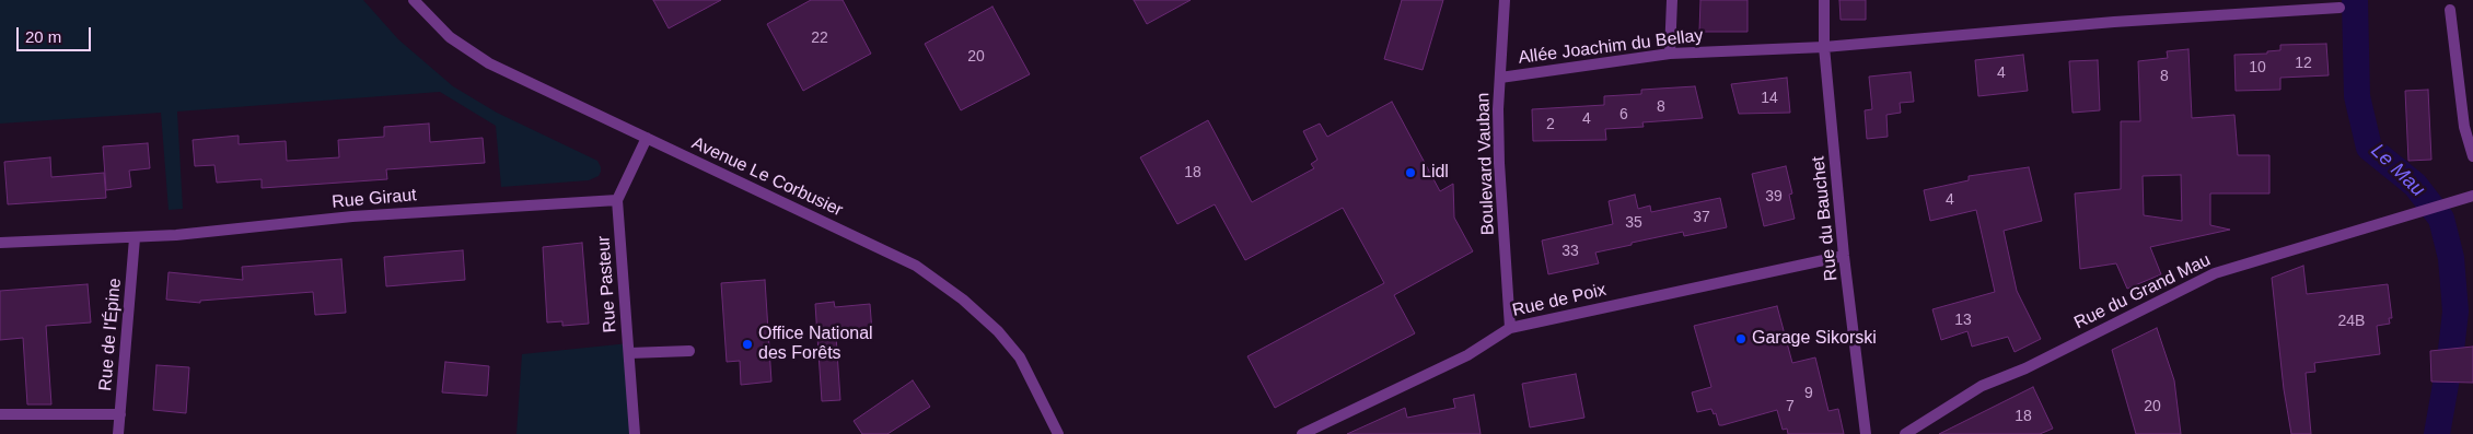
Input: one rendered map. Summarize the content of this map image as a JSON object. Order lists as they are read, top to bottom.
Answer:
{
  "streets": {
    "street": [
      "Allée Joachim du Bellay",
      "Boulevard Vauban",
      "Avenue Le Corbusier",
      "Rue Giraut",
      "Rue du Bauchet",
      "Rue Pasteur",
      "Rue du Grand Mau",
      "Rue de Poix",
      "Rue de l'Épine"
    ]
  },
  "crossings": [
    ["Allée Joachim du Bellay", "Boulevard Vauban"],
    ["Allée Joachim du Bellay", "Rue du Bauchet"],
    ["Boulevard Vauban", "Rue de Poix"],
    ["Avenue Le Corbusier", "Rue Pasteur"],
    ["Rue Giraut", "Rue Pasteur"],
    ["Rue Giraut", "Rue de l'Épine"],
    ["Rue du Bauchet", "Rue de Poix"]
  ],
  "water": ["Le Mau"],
  "places": ["Lidl", "Garage Sikorski", "Office National des Forêts"],
  "house_numbers": [
    "22",
    "20",
    "12",
    "10",
    "4",
    "8",
    "14",
    "8",
    "6",
    "4",
    "2",
    "18",
    "39",
    "4",
    "37",
    "35",
    "33",
    "13",
    "24B",
    "9",
    "7",
    "20",
    "18"
  ],
  "scale_bar": "20 m"
}
